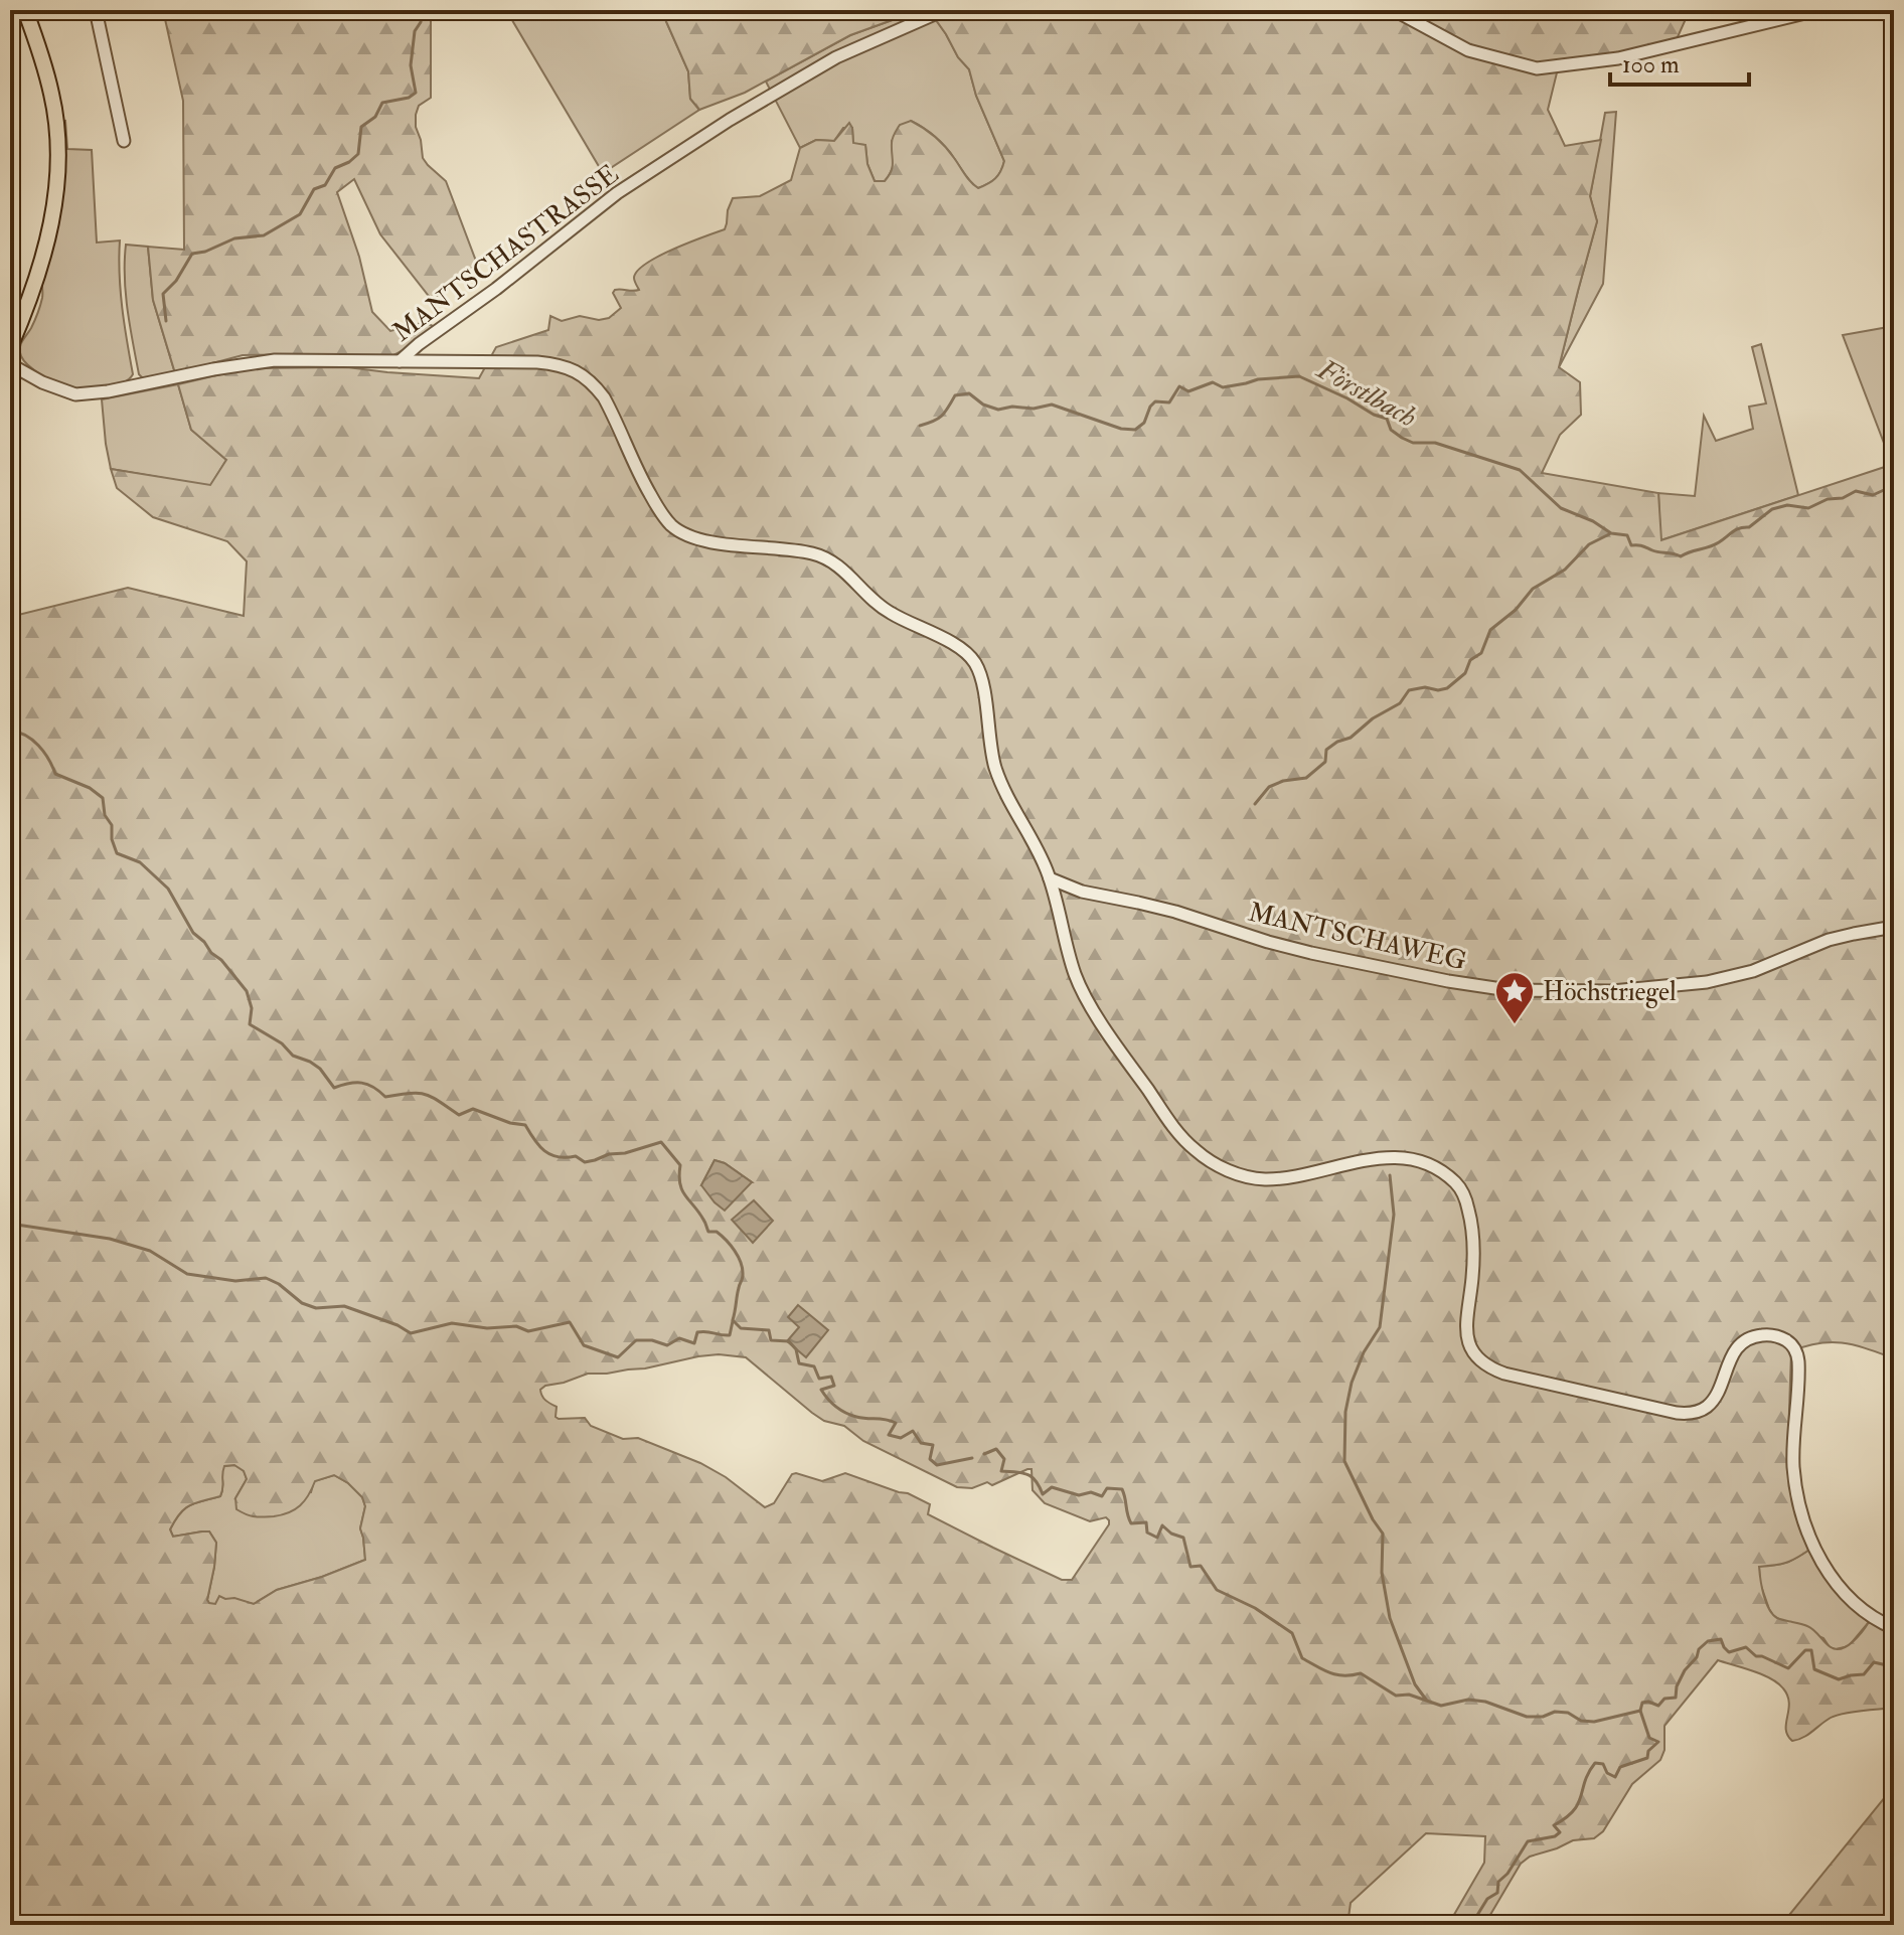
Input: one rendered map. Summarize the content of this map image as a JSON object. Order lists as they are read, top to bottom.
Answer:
{
  "streets": {
    "street": ["MANTSCHASTRASSE", "MANTSCHAWEG"]
  },
  "water": ["Förstlbach"],
  "places": {
    "place": ["Höchstriegel"]
  },
  "scale_bar": "100 m"
}
